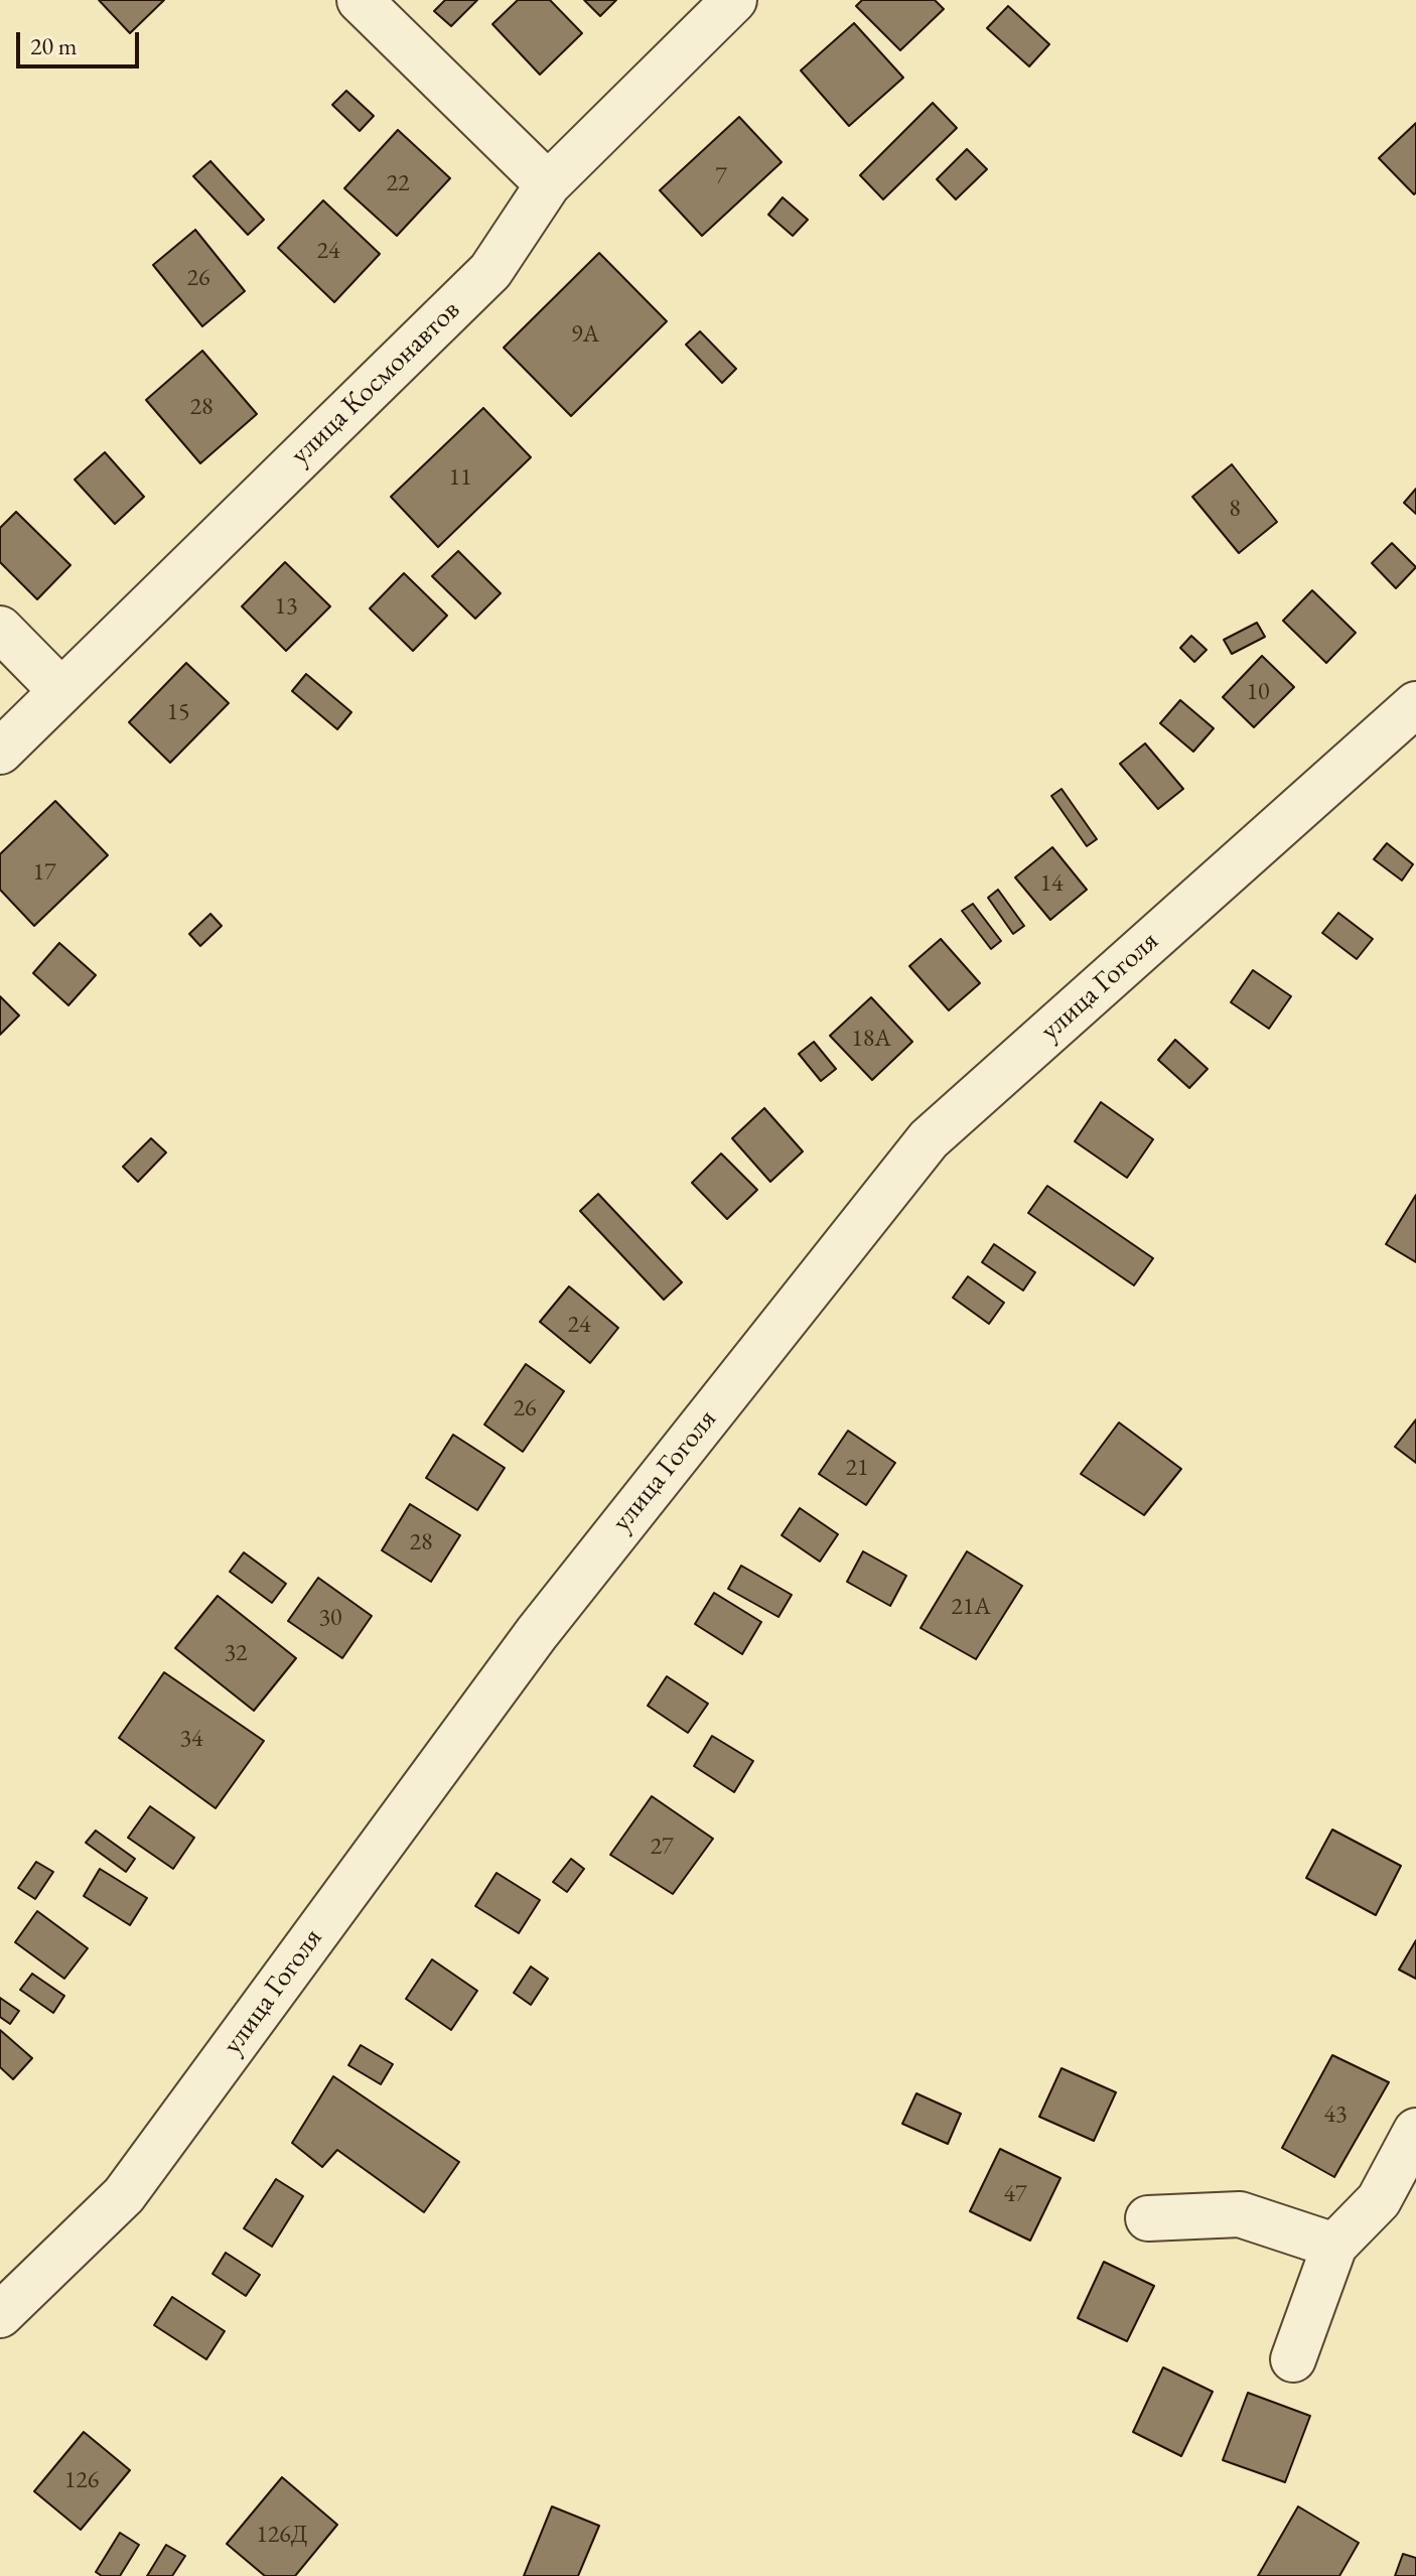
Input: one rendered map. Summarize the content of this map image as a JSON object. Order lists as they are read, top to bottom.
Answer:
{
  "streets": {
    "street": ["улица Космонавтов", "улица Гоголя"]
  },
  "house_numbers": [
    "7",
    "22",
    "24",
    "26",
    "9А",
    "28",
    "11",
    "8",
    "13",
    "10",
    "15",
    "17",
    "14",
    "18А",
    "24",
    "26",
    "21",
    "28",
    "21А",
    "30",
    "32",
    "34",
    "27",
    "43",
    "47",
    "126",
    "126Д"
  ],
  "scale_bar": "20 m"
}
